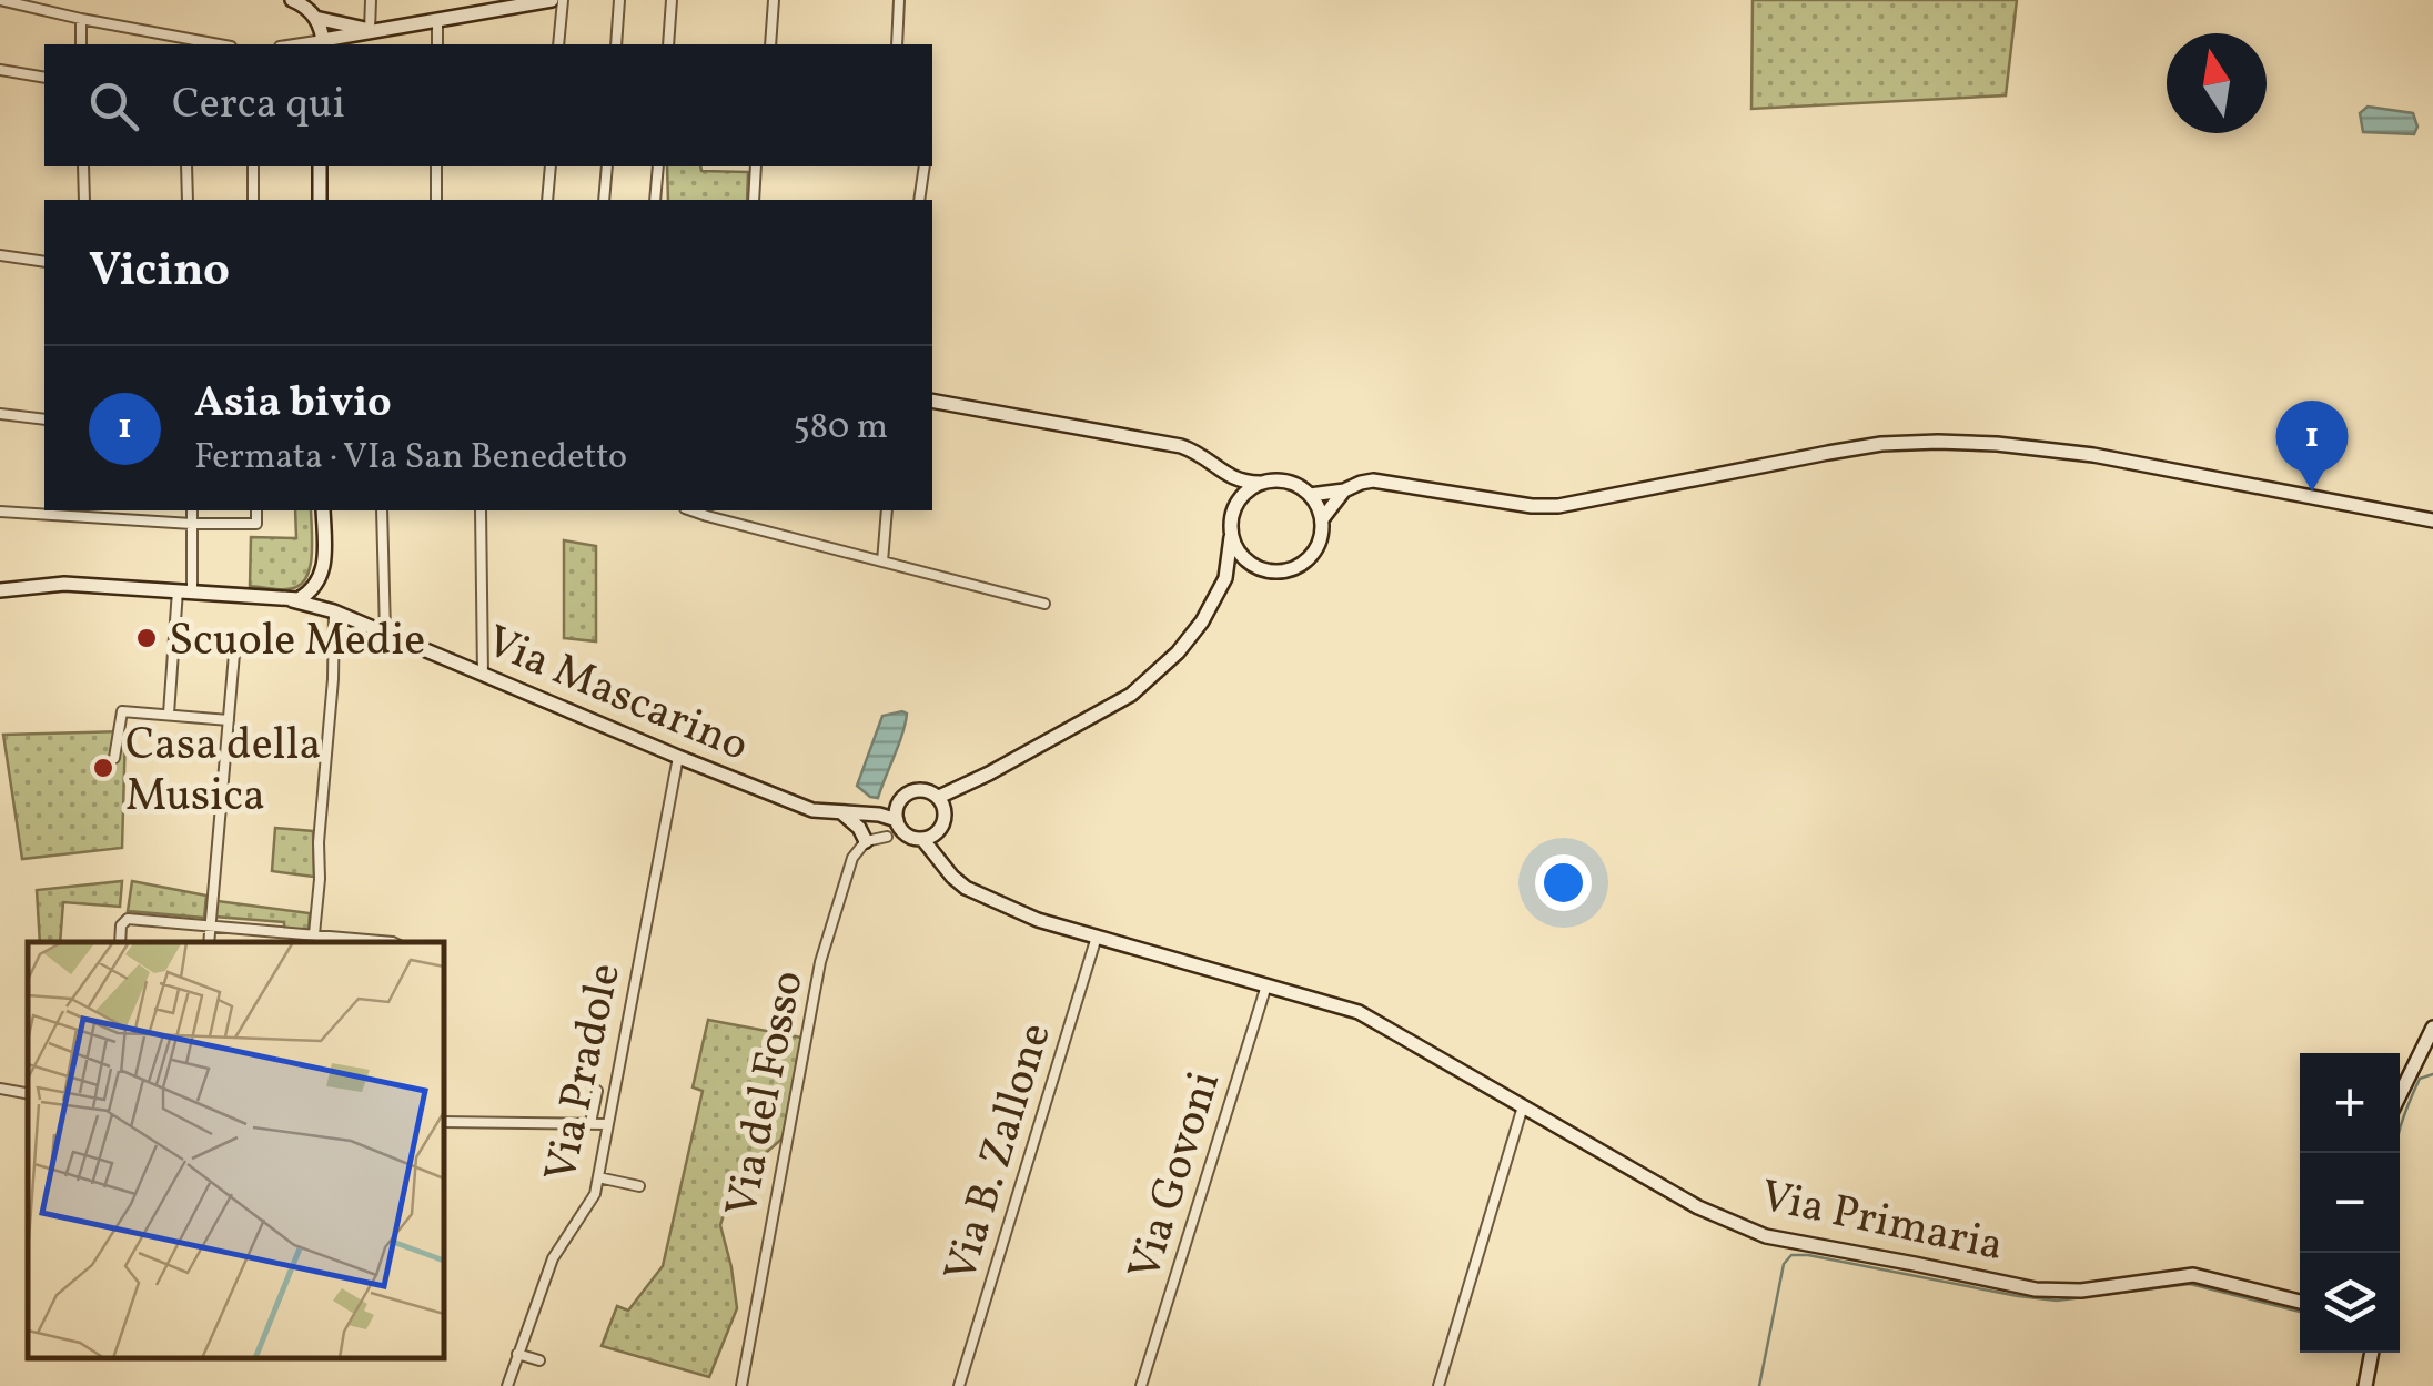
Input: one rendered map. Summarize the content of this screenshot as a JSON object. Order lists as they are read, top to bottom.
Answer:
{
  "streets": {
    "street": [
      "Via Mascarino",
      "Via Pradole",
      "Via del Fosso",
      "Via B. Zallone",
      "Via Govoni",
      "Via Primaria"
    ]
  },
  "crossings": [
    ["Via Mascarino", "Via Pradole"],
    ["Via Govoni", "Via Primaria"]
  ],
  "places": ["Scuole Medie", "Casa della Musica"],
  "north": "top",
  "page": {
    "search": "Cerca qui",
    "heading": "Vicino",
    "list": [
      {
        "mark": "1",
        "name": "Asia bivio",
        "note": "Fermata · VIa San Benedetto",
        "value": "580 m"
      }
    ],
    "pins": "1",
    "map_buttons": ["+", "−"]
  }
}
